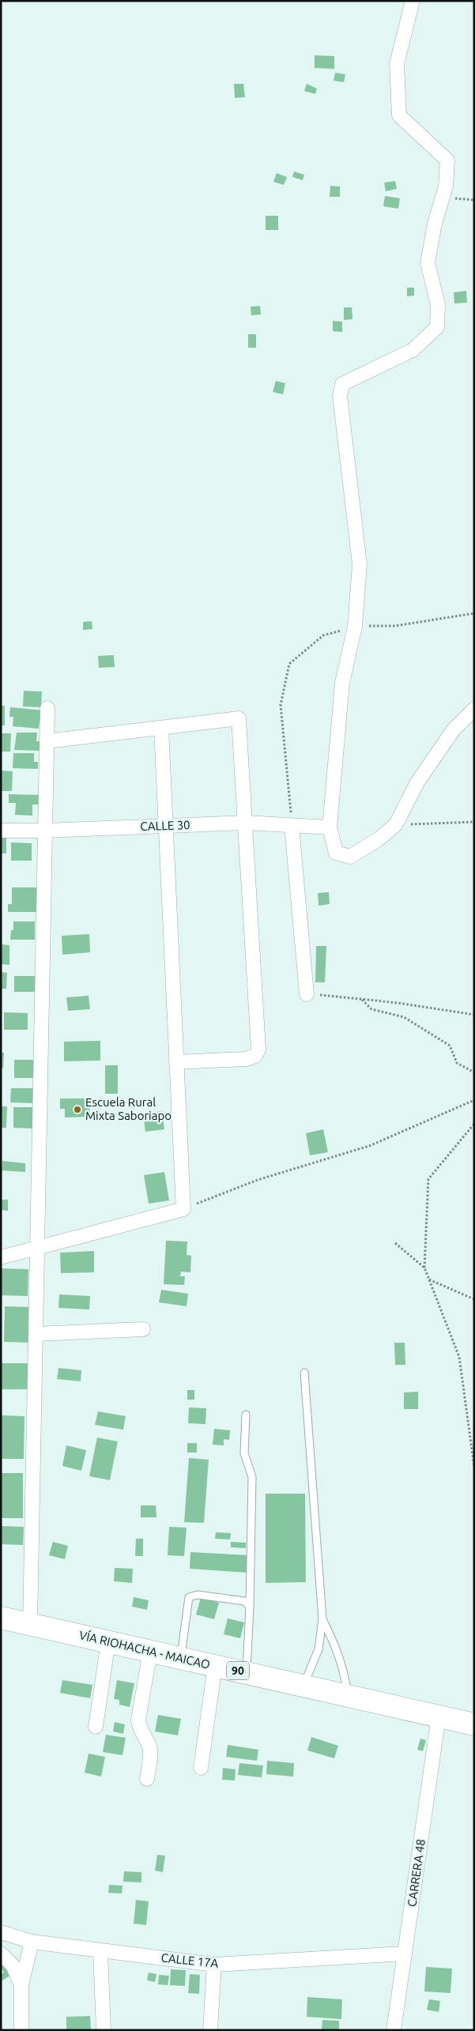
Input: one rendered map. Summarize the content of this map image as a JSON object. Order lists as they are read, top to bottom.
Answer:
{
  "streets": {
    "highway": ["VÍA RIOHACHA - MAICAO", "90"],
    "street": ["CALLE 30", "CARRERA 48", "CALLE 17A"]
  },
  "crossings": [
    ["VÍA RIOHACHA - MAICAO", "CARRERA 48"],
    ["CARRERA 48", "CALLE 17A"]
  ],
  "places": ["Escuela Rural Mixta Saboriapo"]
}
